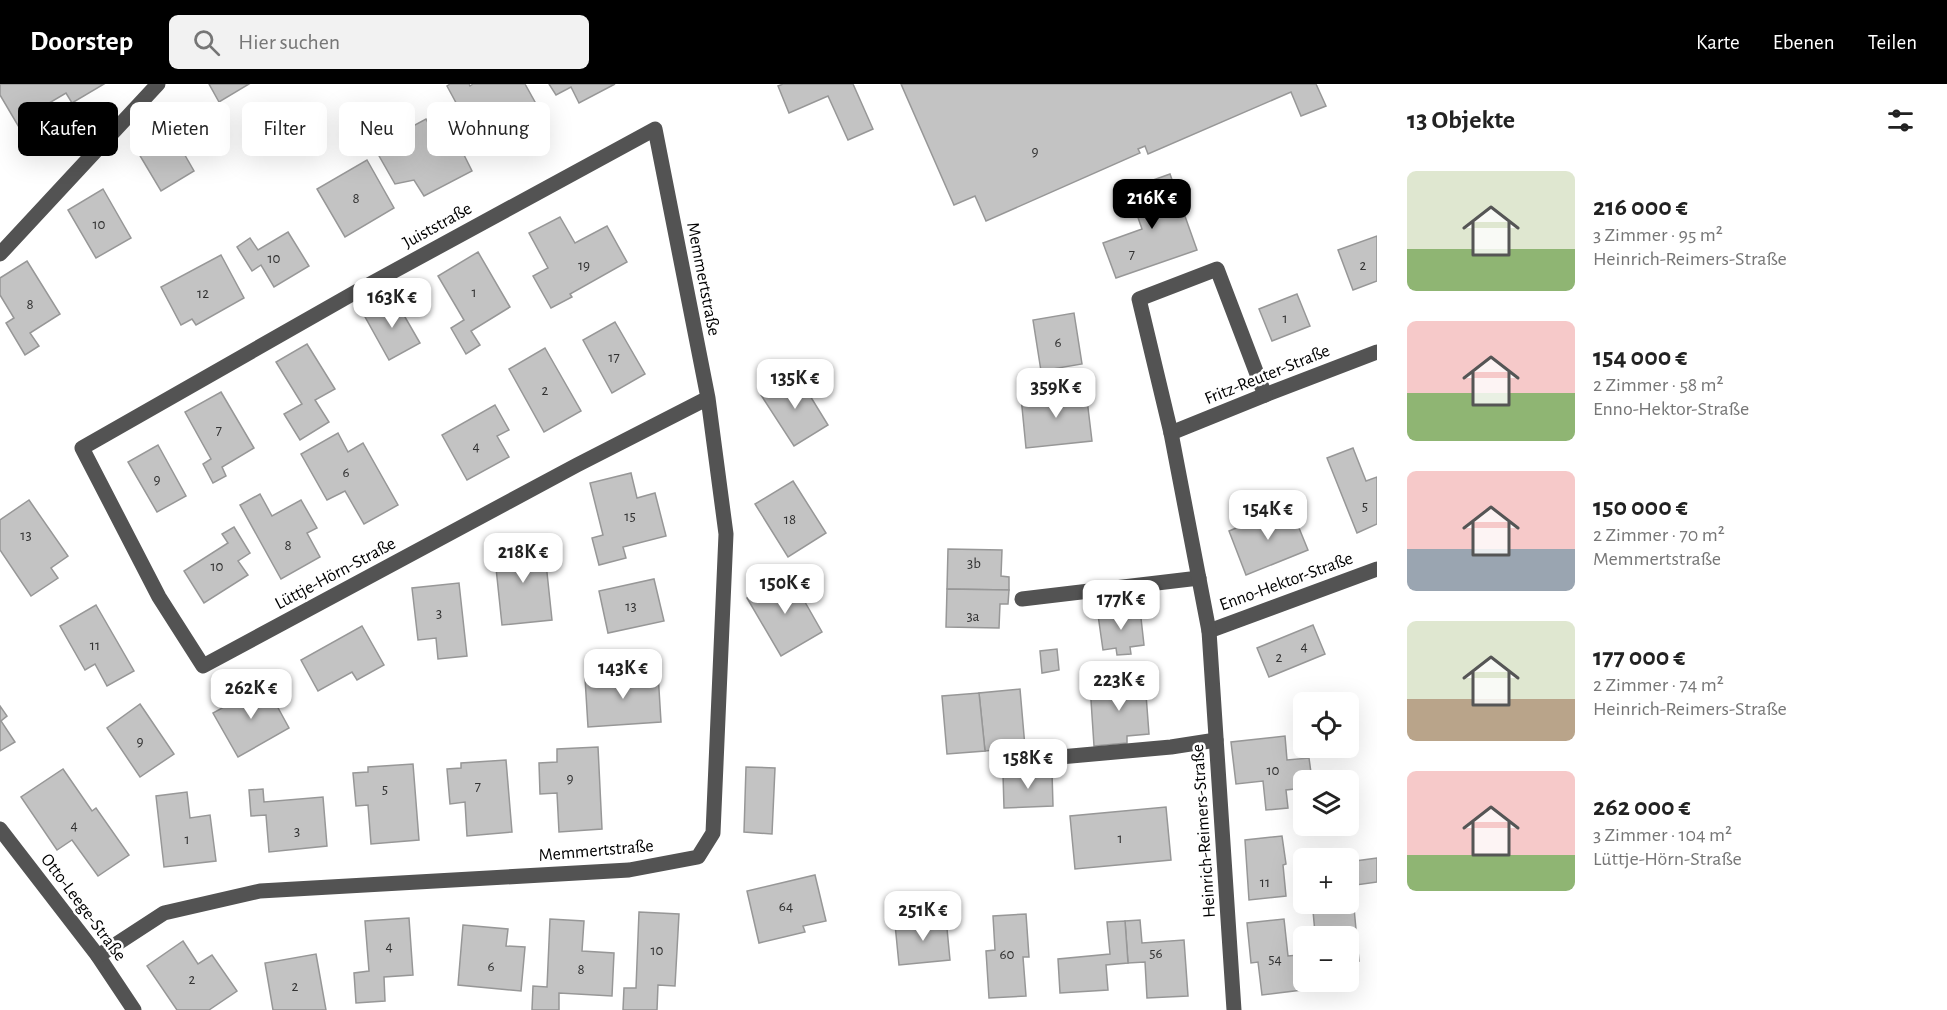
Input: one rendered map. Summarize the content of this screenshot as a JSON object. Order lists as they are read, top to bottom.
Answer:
{
  "streets": {
    "street": [
      "Juiststraße",
      "Memmertstraße",
      "Fritz-Reuter-Straße",
      "Lüttje-Hörn-Straße",
      "Enno-Hektor-Straße",
      "Heinrich-Reimers-Straße",
      "Otto-Leege-Straße"
    ]
  },
  "crossings": [
    ["Juiststraße", "Memmertstraße"],
    ["Juiststraße", "Lüttje-Hörn-Straße"],
    ["Memmertstraße", "Lüttje-Hörn-Straße"],
    ["Memmertstraße", "Otto-Leege-Straße"],
    ["Fritz-Reuter-Straße", "Heinrich-Reimers-Straße"],
    ["Enno-Hektor-Straße", "Heinrich-Reimers-Straße"]
  ],
  "house_numbers": [
    "9",
    "8",
    "10",
    "7",
    "10",
    "19",
    "2",
    "1",
    "12",
    "8",
    "1",
    "6",
    "17",
    "2",
    "7",
    "4",
    "6",
    "9",
    "5",
    "15",
    "18",
    "13",
    "8",
    "3b",
    "10",
    "13",
    "3",
    "3a",
    "11",
    "4",
    "2",
    "9",
    "10",
    "9",
    "7",
    "5",
    "4",
    "3",
    "1",
    "1",
    "11",
    "64",
    "4",
    "10",
    "56",
    "60",
    "54",
    "6",
    "8",
    "2",
    "2"
  ],
  "page": {
    "header": "Doorstep",
    "search": "Hier suchen",
    "nav": ["Karte", "Ebenen", "Teilen"],
    "heading": "13 Objekte",
    "chip": [
      "Kaufen",
      "Mieten",
      "Filter",
      "Neu",
      "Wohnung"
    ],
    "list": [
      {
        "name": "216 000 €",
        "note": "3 Zimmer · 95 m² · Heinrich-Reimers-Straße"
      },
      {
        "name": "154 000 €",
        "note": "2 Zimmer · 58 m² · Enno-Hektor-Straße"
      },
      {
        "name": "150 000 €",
        "note": "2 Zimmer · 70 m² · Memmertstraße"
      },
      {
        "name": "177 000 €",
        "note": "2 Zimmer · 74 m² · Heinrich-Reimers-Straße"
      },
      {
        "name": "262 000 €",
        "note": "3 Zimmer · 104 m² · Lüttje-Hörn-Straße"
      }
    ],
    "price": [
      "216K €",
      "163K €",
      "135K €",
      "359K €",
      "154K €",
      "218K €",
      "150K €",
      "177K €",
      "143K €",
      "223K €",
      "262K €",
      "158K €",
      "251K €"
    ],
    "map_buttons": ["+", "−"]
  }
}
